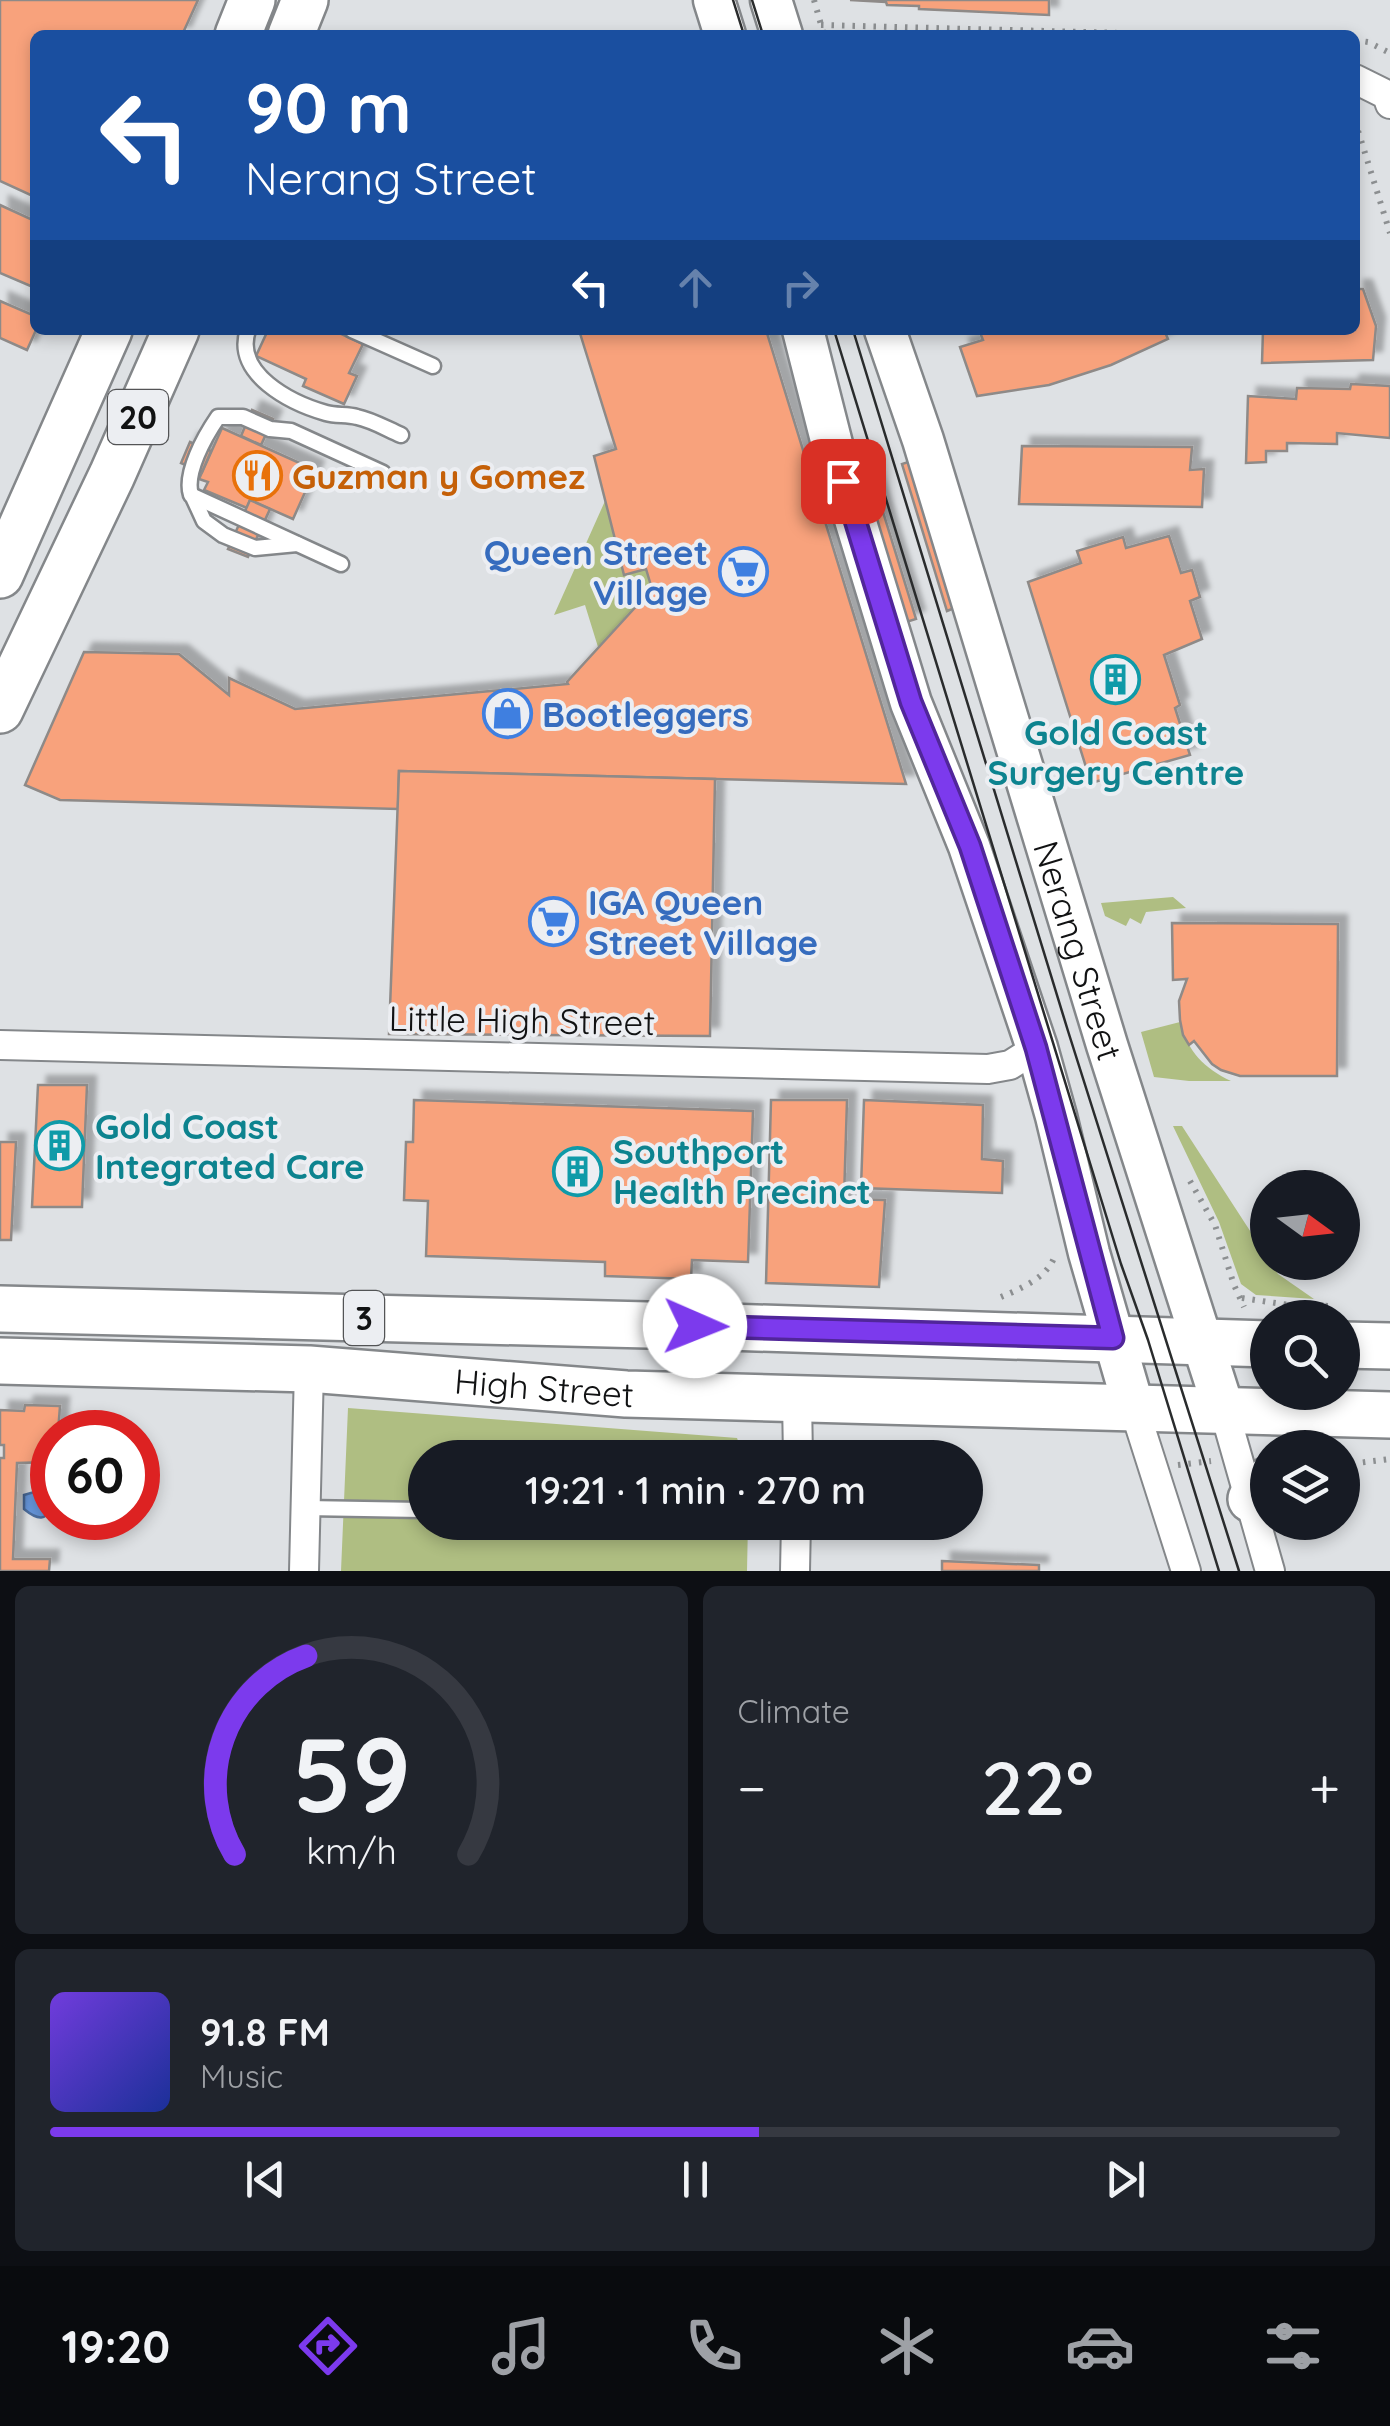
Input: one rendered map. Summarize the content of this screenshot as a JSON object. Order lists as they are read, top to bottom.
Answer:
{
  "streets": {
    "main road": [
      "20",
      "Nerang Street",
      "3",
      "High Street"
    ],
    "street": ["Little High Street"]
  },
  "crossings": [
    ["Nerang Street", "Little High Street"],
    ["Nerang Street", "High Street"]
  ],
  "places": {
    "restaurant": ["Guzman y Gomez"],
    "supermarket": ["Queen Street Village", "IGA Queen Street Village"],
    "building": ["Gold Coast Surgery Centre", "Gold Coast Integrated Care", "Southport Health Precinct"],
    "shop": ["Bootleggers"]
  },
  "north": "right",
  "page": {
    "turn": ["90 m", "Nerang Street"],
    "limit": "60",
    "trip": "19:21 · 1 min · 270 m",
    "tile": "Climate",
    "heat": ["−", "22°", "+"],
    "song": ["91.8 FM", "Music"],
    "tabs": "19:20",
    "gauge": ["59", "km/h"]
  }
}
